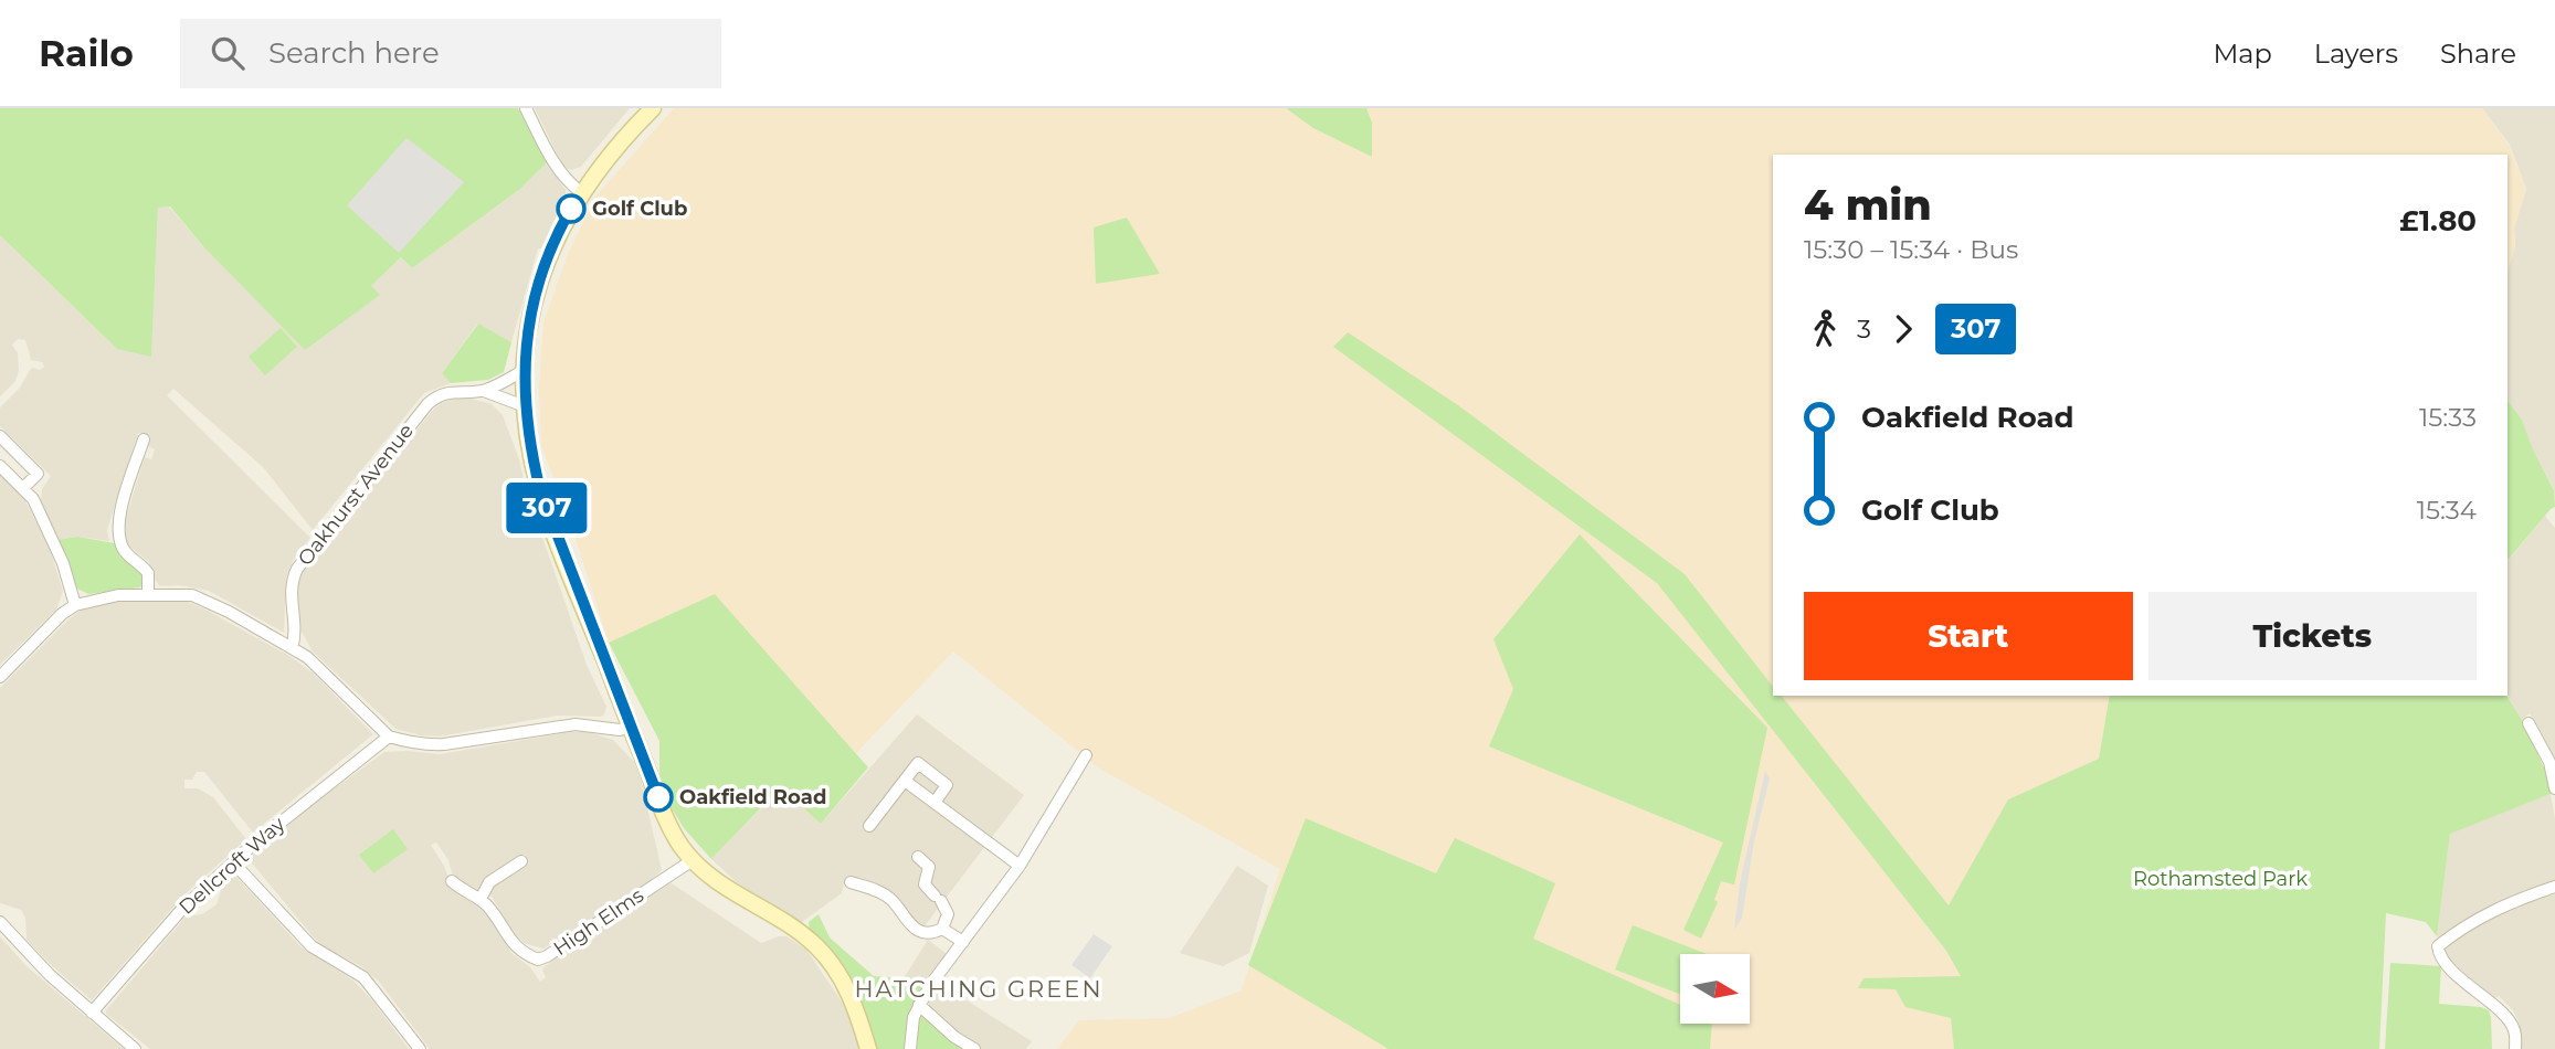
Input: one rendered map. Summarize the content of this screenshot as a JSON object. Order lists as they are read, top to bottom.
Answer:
{
  "streets": {
    "street": ["Oakhurst Avenue", "Dellcroft Way", "High Elms"]
  },
  "districts": ["HATCHING GREEN"],
  "parks": ["Rothamsted Park"],
  "places": ["Golf Club", "Oakfield Road"],
  "lines": ["bus line 307"],
  "north": "right",
  "page": {
    "header": "Railo",
    "search": "Search here",
    "nav": ["Map", "Layers", "Share"],
    "on_map": "307",
    "heading": ["4 min", "15:30 – 15:34 · Bus", "£1.80"],
    "legs": ["3", "307"],
    "list": [
      {
        "name": "Oakfield Road",
        "value": "15:33"
      },
      {
        "name": "Golf Club",
        "value": "15:34"
      }
    ],
    "buttons": ["Start", "Tickets"]
  }
}
